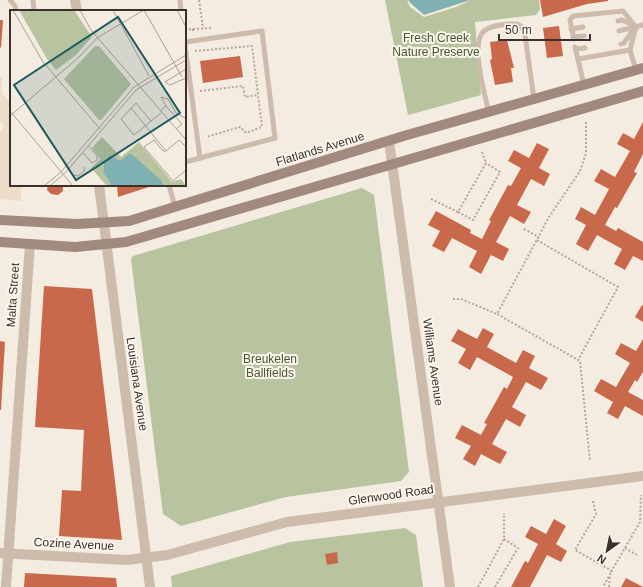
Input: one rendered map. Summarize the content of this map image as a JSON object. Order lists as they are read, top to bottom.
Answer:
{
  "streets": {
    "main road": ["Flatlands Avenue"],
    "street": [
      "Malta Street",
      "Williams Avenue",
      "Louisiana Avenue",
      "Glenwood Road",
      "Cozine Avenue"
    ]
  },
  "crossings": [
    ["Flatlands Avenue", "Williams Avenue"],
    ["Flatlands Avenue", "Louisiana Avenue"],
    ["Malta Street", "Cozine Avenue"],
    ["Williams Avenue", "Glenwood Road"],
    ["Louisiana Avenue", "Glenwood Road"],
    ["Louisiana Avenue", "Cozine Avenue"],
    ["Glenwood Road", "Cozine Avenue"]
  ],
  "parks": ["Fresh Creek Nature Preserve", "Breukelen Ballfields"],
  "scale_bar": "50 m",
  "north": "bottom left"
}
